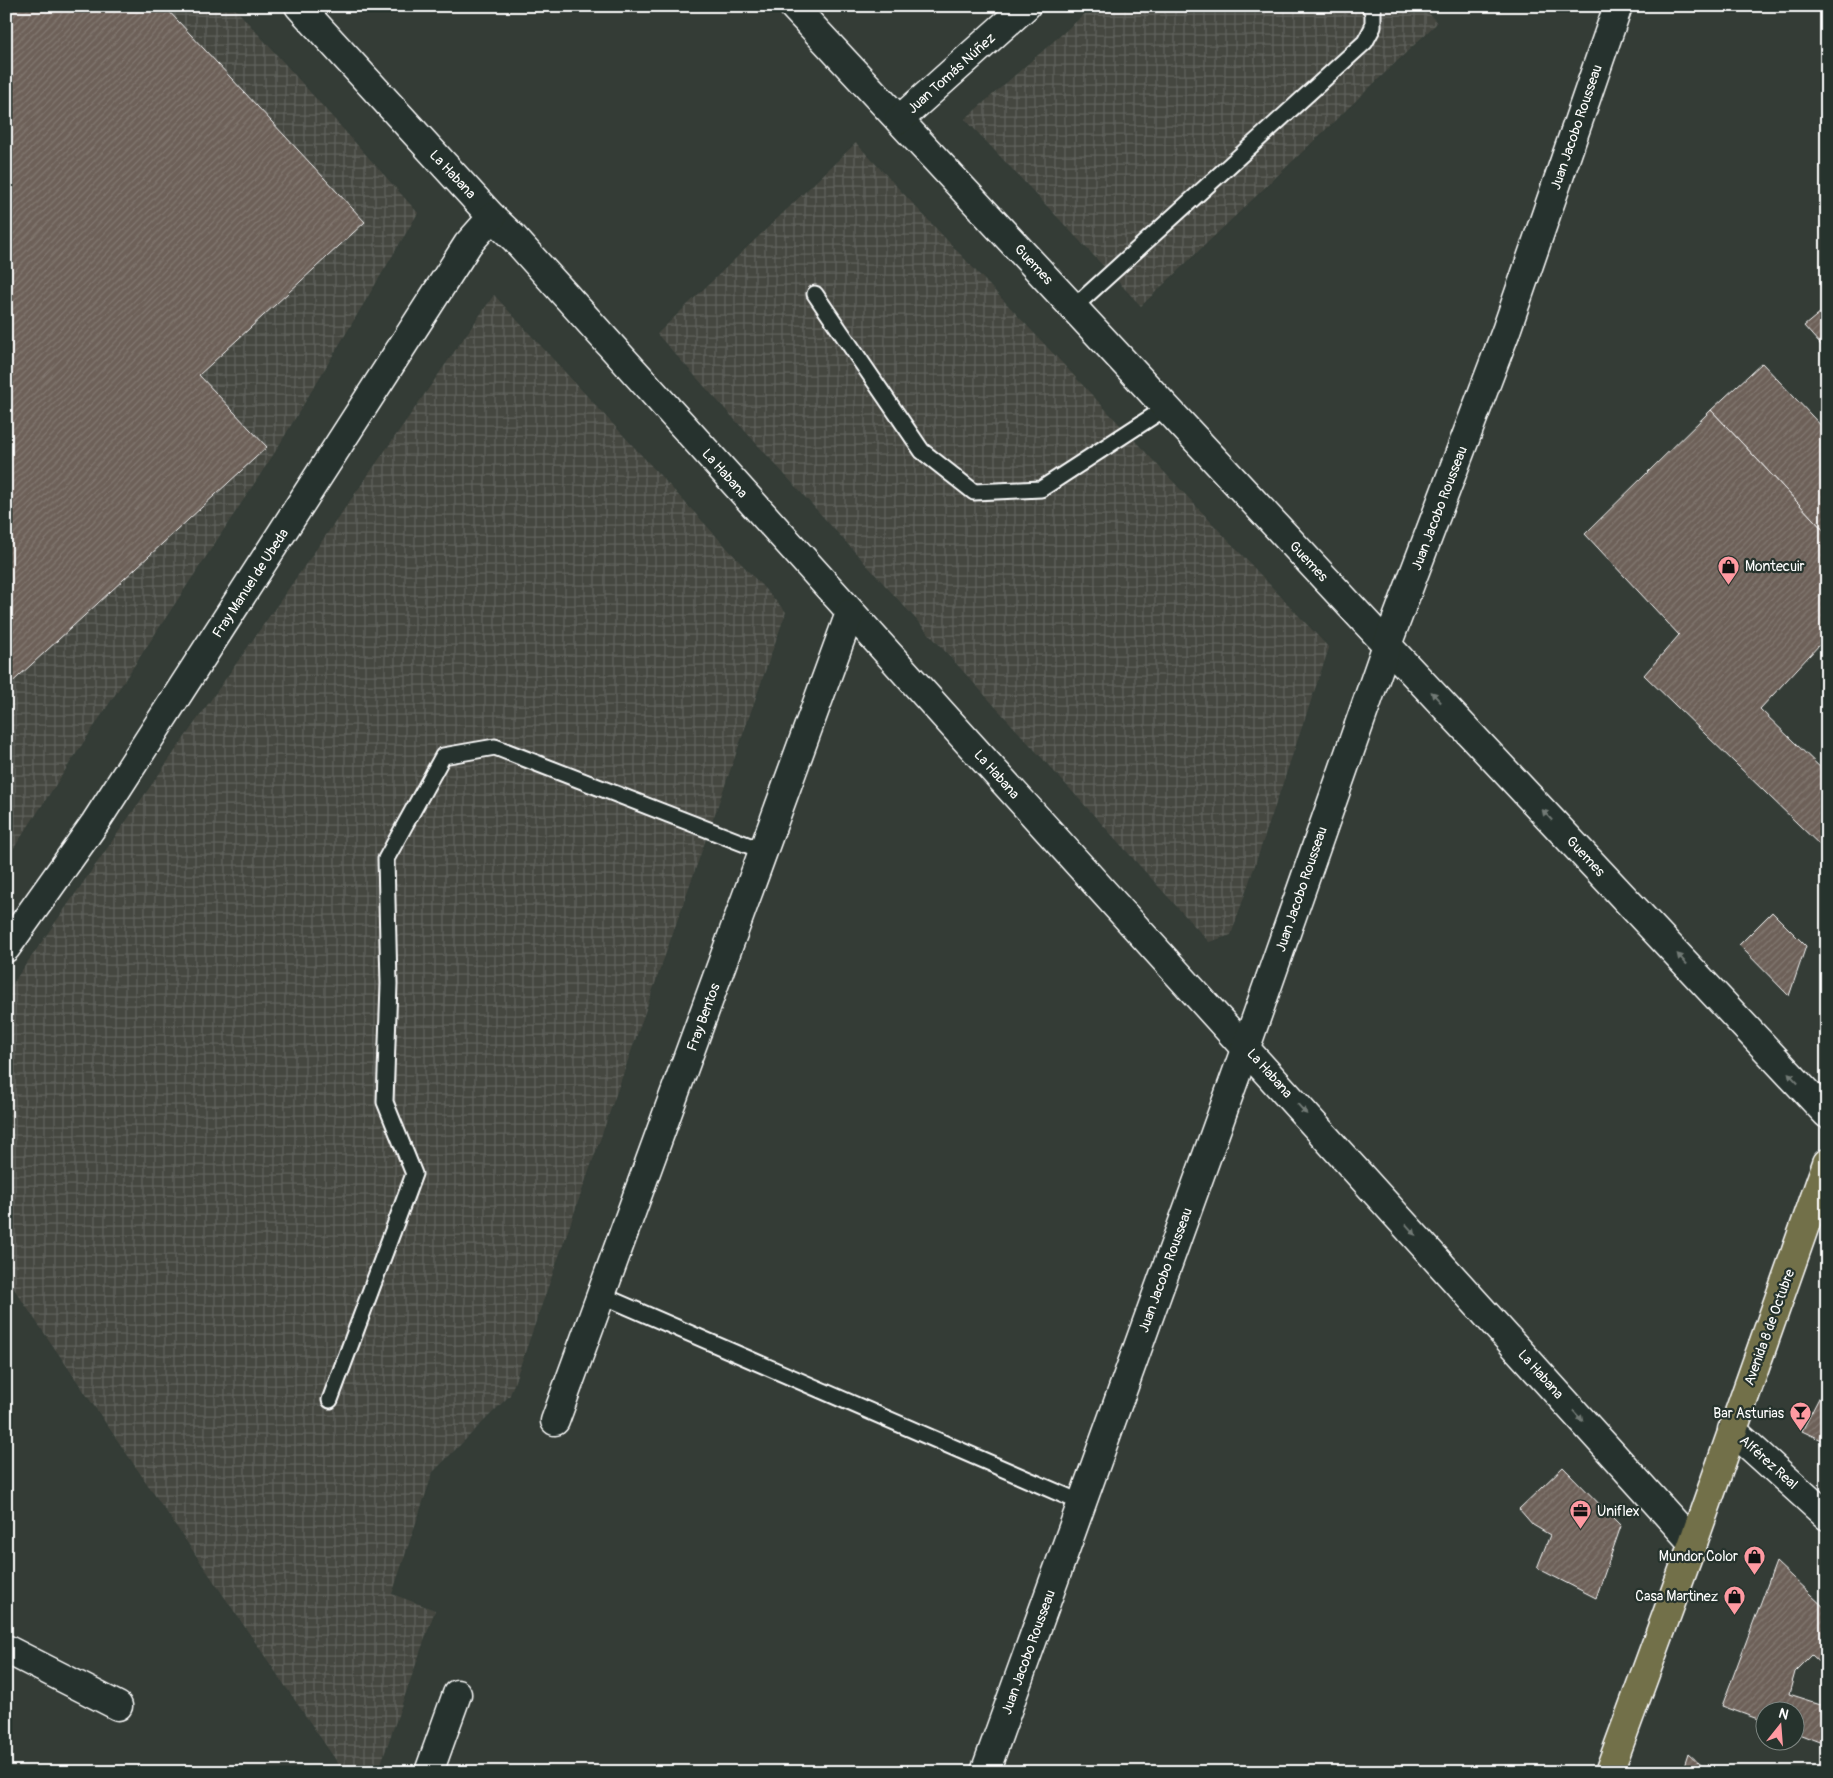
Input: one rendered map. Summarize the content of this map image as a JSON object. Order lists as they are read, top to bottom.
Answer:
{
  "streets": {
    "main road": ["Avenida 8 de Octubre"],
    "street": [
      "Juan Tomás Núñez",
      "Juan Jacobo Rousseau",
      "La Habana",
      "Guemes",
      "Fray Manuel de Ubeda",
      "Fray Bentos",
      "Alférez Real"
    ]
  },
  "crossings": [
    ["Juan Tomás Núñez", "Guemes"],
    ["Juan Jacobo Rousseau", "La Habana"],
    ["Juan Jacobo Rousseau", "Guemes"],
    ["La Habana", "Fray Manuel de Ubeda"],
    ["La Habana", "Fray Bentos"],
    ["La Habana", "Avenida 8 de Octubre"],
    ["Avenida 8 de Octubre", "Alférez Real"]
  ],
  "one_way": ["Guemes"],
  "places": {
    "shop": ["Montecuir", "Mundor Color", "Casa Martinez"],
    "bar": ["Bar Asturias"],
    "office": ["Uniflex"]
  },
  "north": "top"
}
